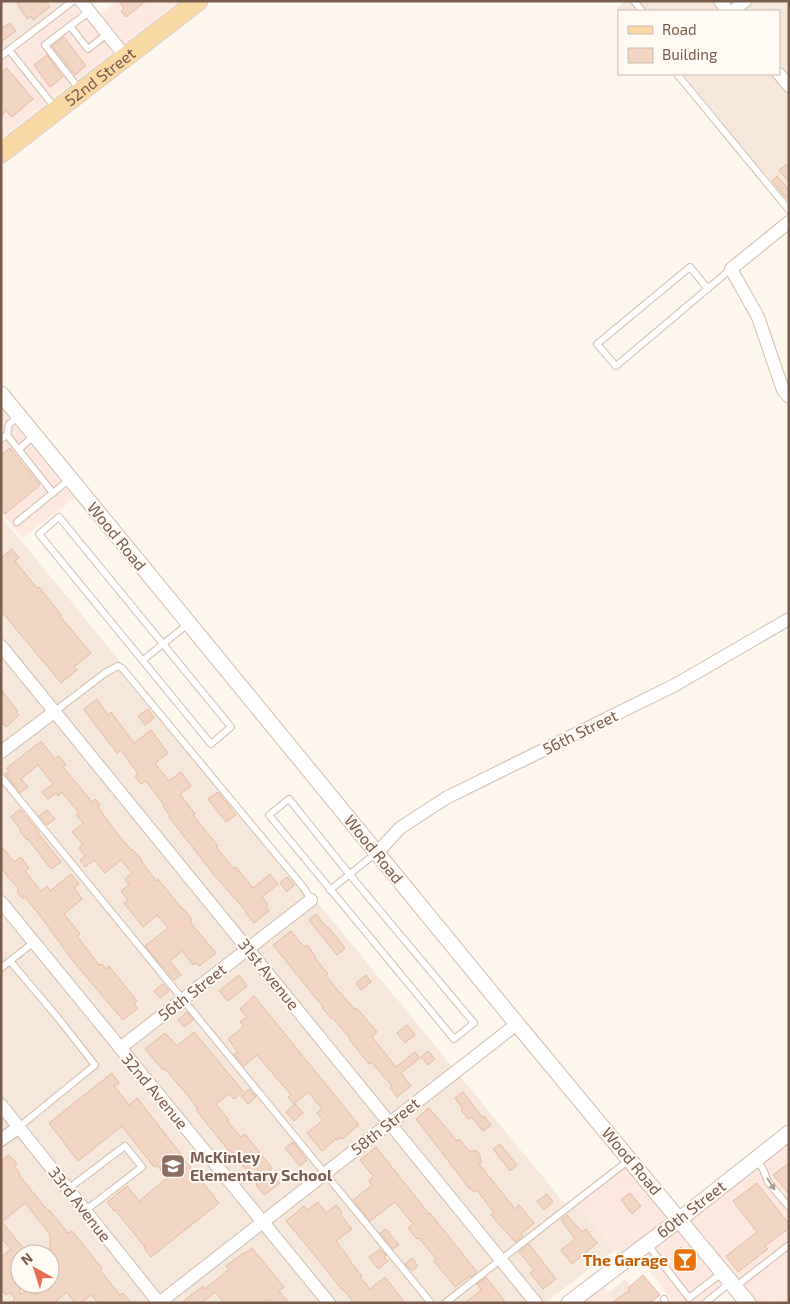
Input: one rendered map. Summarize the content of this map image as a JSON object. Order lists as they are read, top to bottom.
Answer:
{
  "streets": {
    "main road": ["52nd Street"],
    "street": [
      "Wood Road",
      "56th Street",
      "31st Avenue",
      "32nd Avenue",
      "58th Street",
      "33rd Avenue",
      "60th Street"
    ]
  },
  "crossings": [
    ["Wood Road", "56th Street"],
    ["Wood Road", "58th Street"],
    ["Wood Road", "60th Street"],
    ["56th Street", "31st Avenue"],
    ["56th Street", "32nd Avenue"],
    ["31st Avenue", "58th Street"],
    ["32nd Avenue", "58th Street"],
    ["58th Street", "33rd Avenue"]
  ],
  "places": {
    "school or university": ["McKinley Elementary School"],
    "bar": ["The Garage"]
  },
  "legend": ["Road", "Building"],
  "north": "top left"
}
